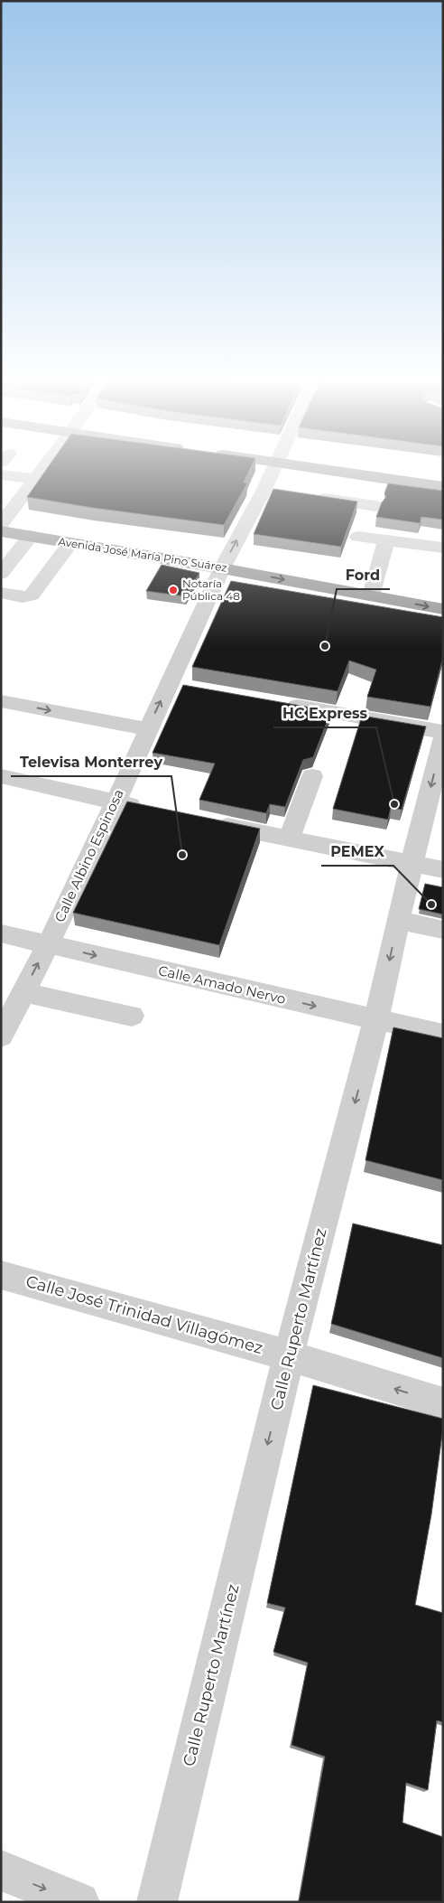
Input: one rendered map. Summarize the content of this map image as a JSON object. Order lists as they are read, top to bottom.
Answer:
{
  "streets": {
    "highway": ["Avenida José María Pino Suárez"],
    "street": [
      "Calle Albino Espinosa",
      "Calle Amado Nervo",
      "Calle José Trinidad Villagómez",
      "Calle Ruperto Martínez"
    ]
  },
  "crossings": [
    ["Avenida José María Pino Suárez", "Calle Albino Espinosa"],
    ["Calle Albino Espinosa", "Calle Amado Nervo"],
    ["Calle Amado Nervo", "Calle Ruperto Martínez"],
    ["Calle José Trinidad Villagómez", "Calle Ruperto Martínez"]
  ],
  "one_way": ["Calle José Trinidad Villagómez", "Calle Ruperto Martínez"],
  "places": [
    "Notaría Pública 48",
    "Ford",
    "HC Express",
    "Televisa Monterrey",
    "PEMEX"
  ]
}
